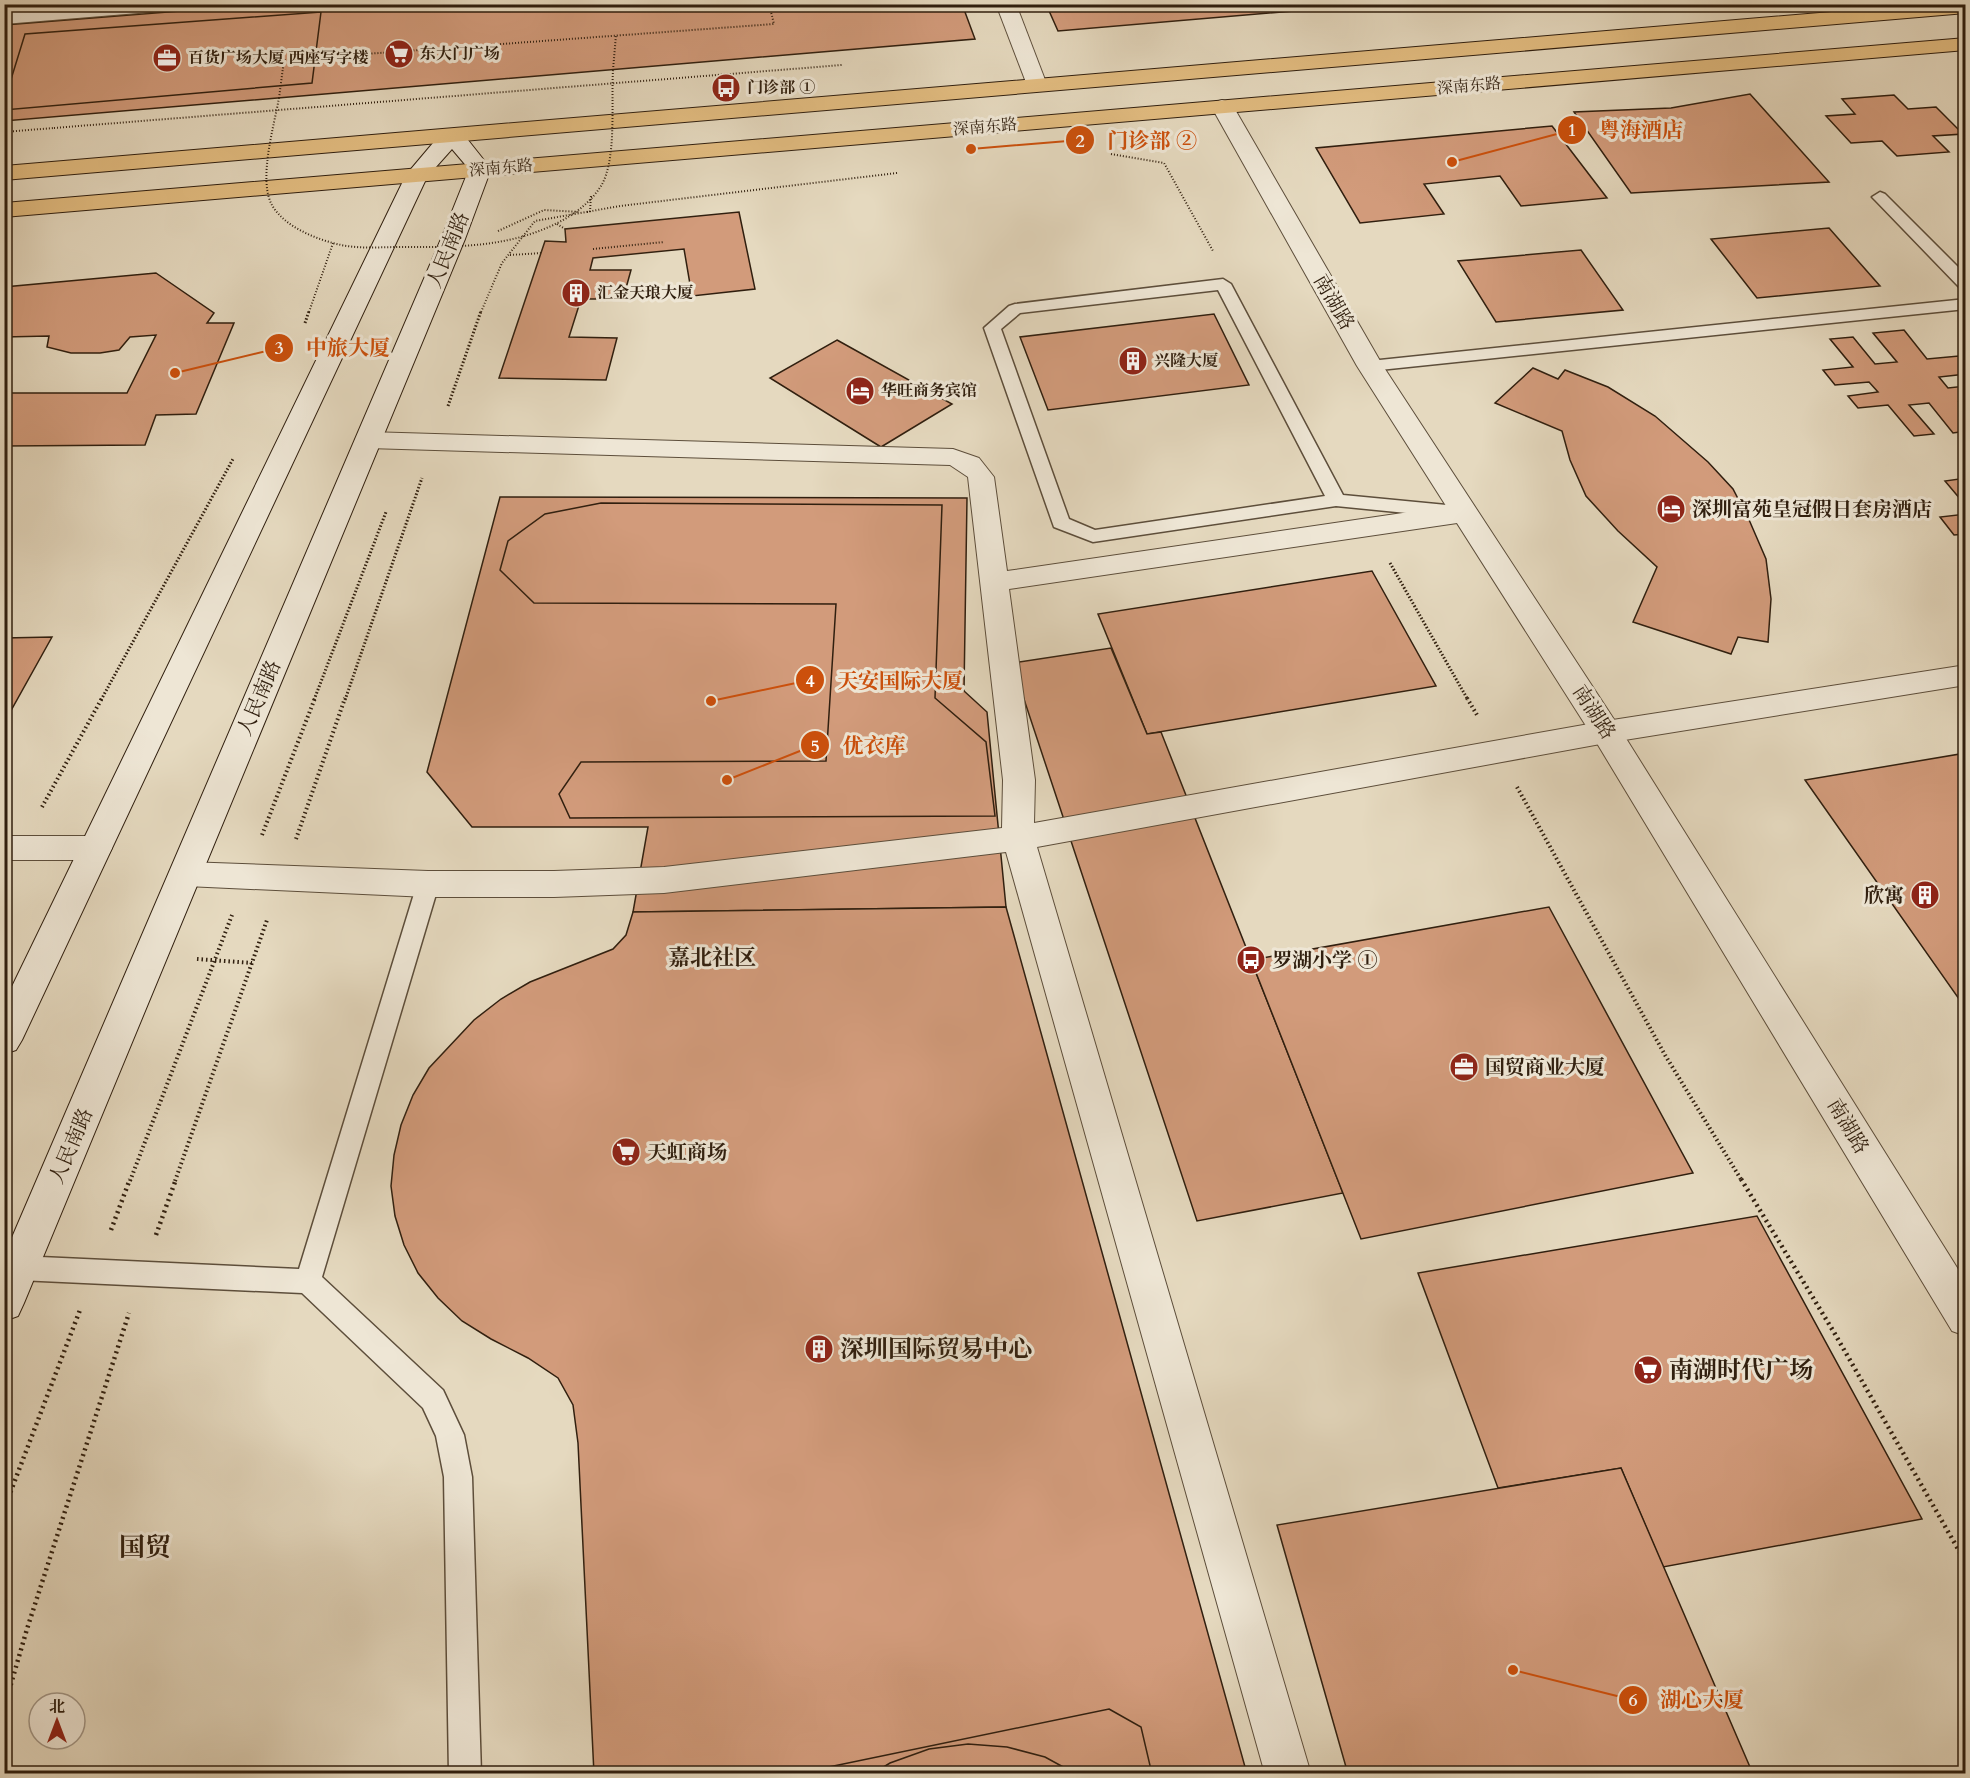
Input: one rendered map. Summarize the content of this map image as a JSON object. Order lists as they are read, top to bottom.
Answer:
{
  "streets": {
    "main road": ["深南东路"],
    "street": ["人民南路", "南湖路"]
  },
  "crossings": [
    ["深南东路", "人民南路"],
    ["深南东路", "南湖路"]
  ],
  "districts": ["嘉北社区", "国贸"],
  "places": {
    "supermarket": ["东大门广场", "天虹商场", "南湖时代广场"],
    "office": ["百货广场大厦 西座写字楼", "国贸商业大厦"],
    "bus stop": ["门诊部 ①", "罗湖小学 ①"],
    "other": [
      "门诊部 ②",
      "粤海酒店",
      "中旅大厦",
      "天安国际大厦",
      "优衣库",
      "湖心大厦"
    ],
    "building": [
      "汇金天琅大厦",
      "兴隆大厦",
      "欣寓",
      "深圳国际贸易中心"
    ],
    "hotel": ["华旺商务宾馆", "深圳富苑皇冠假日套房酒店"]
  },
  "north": "top"
}
